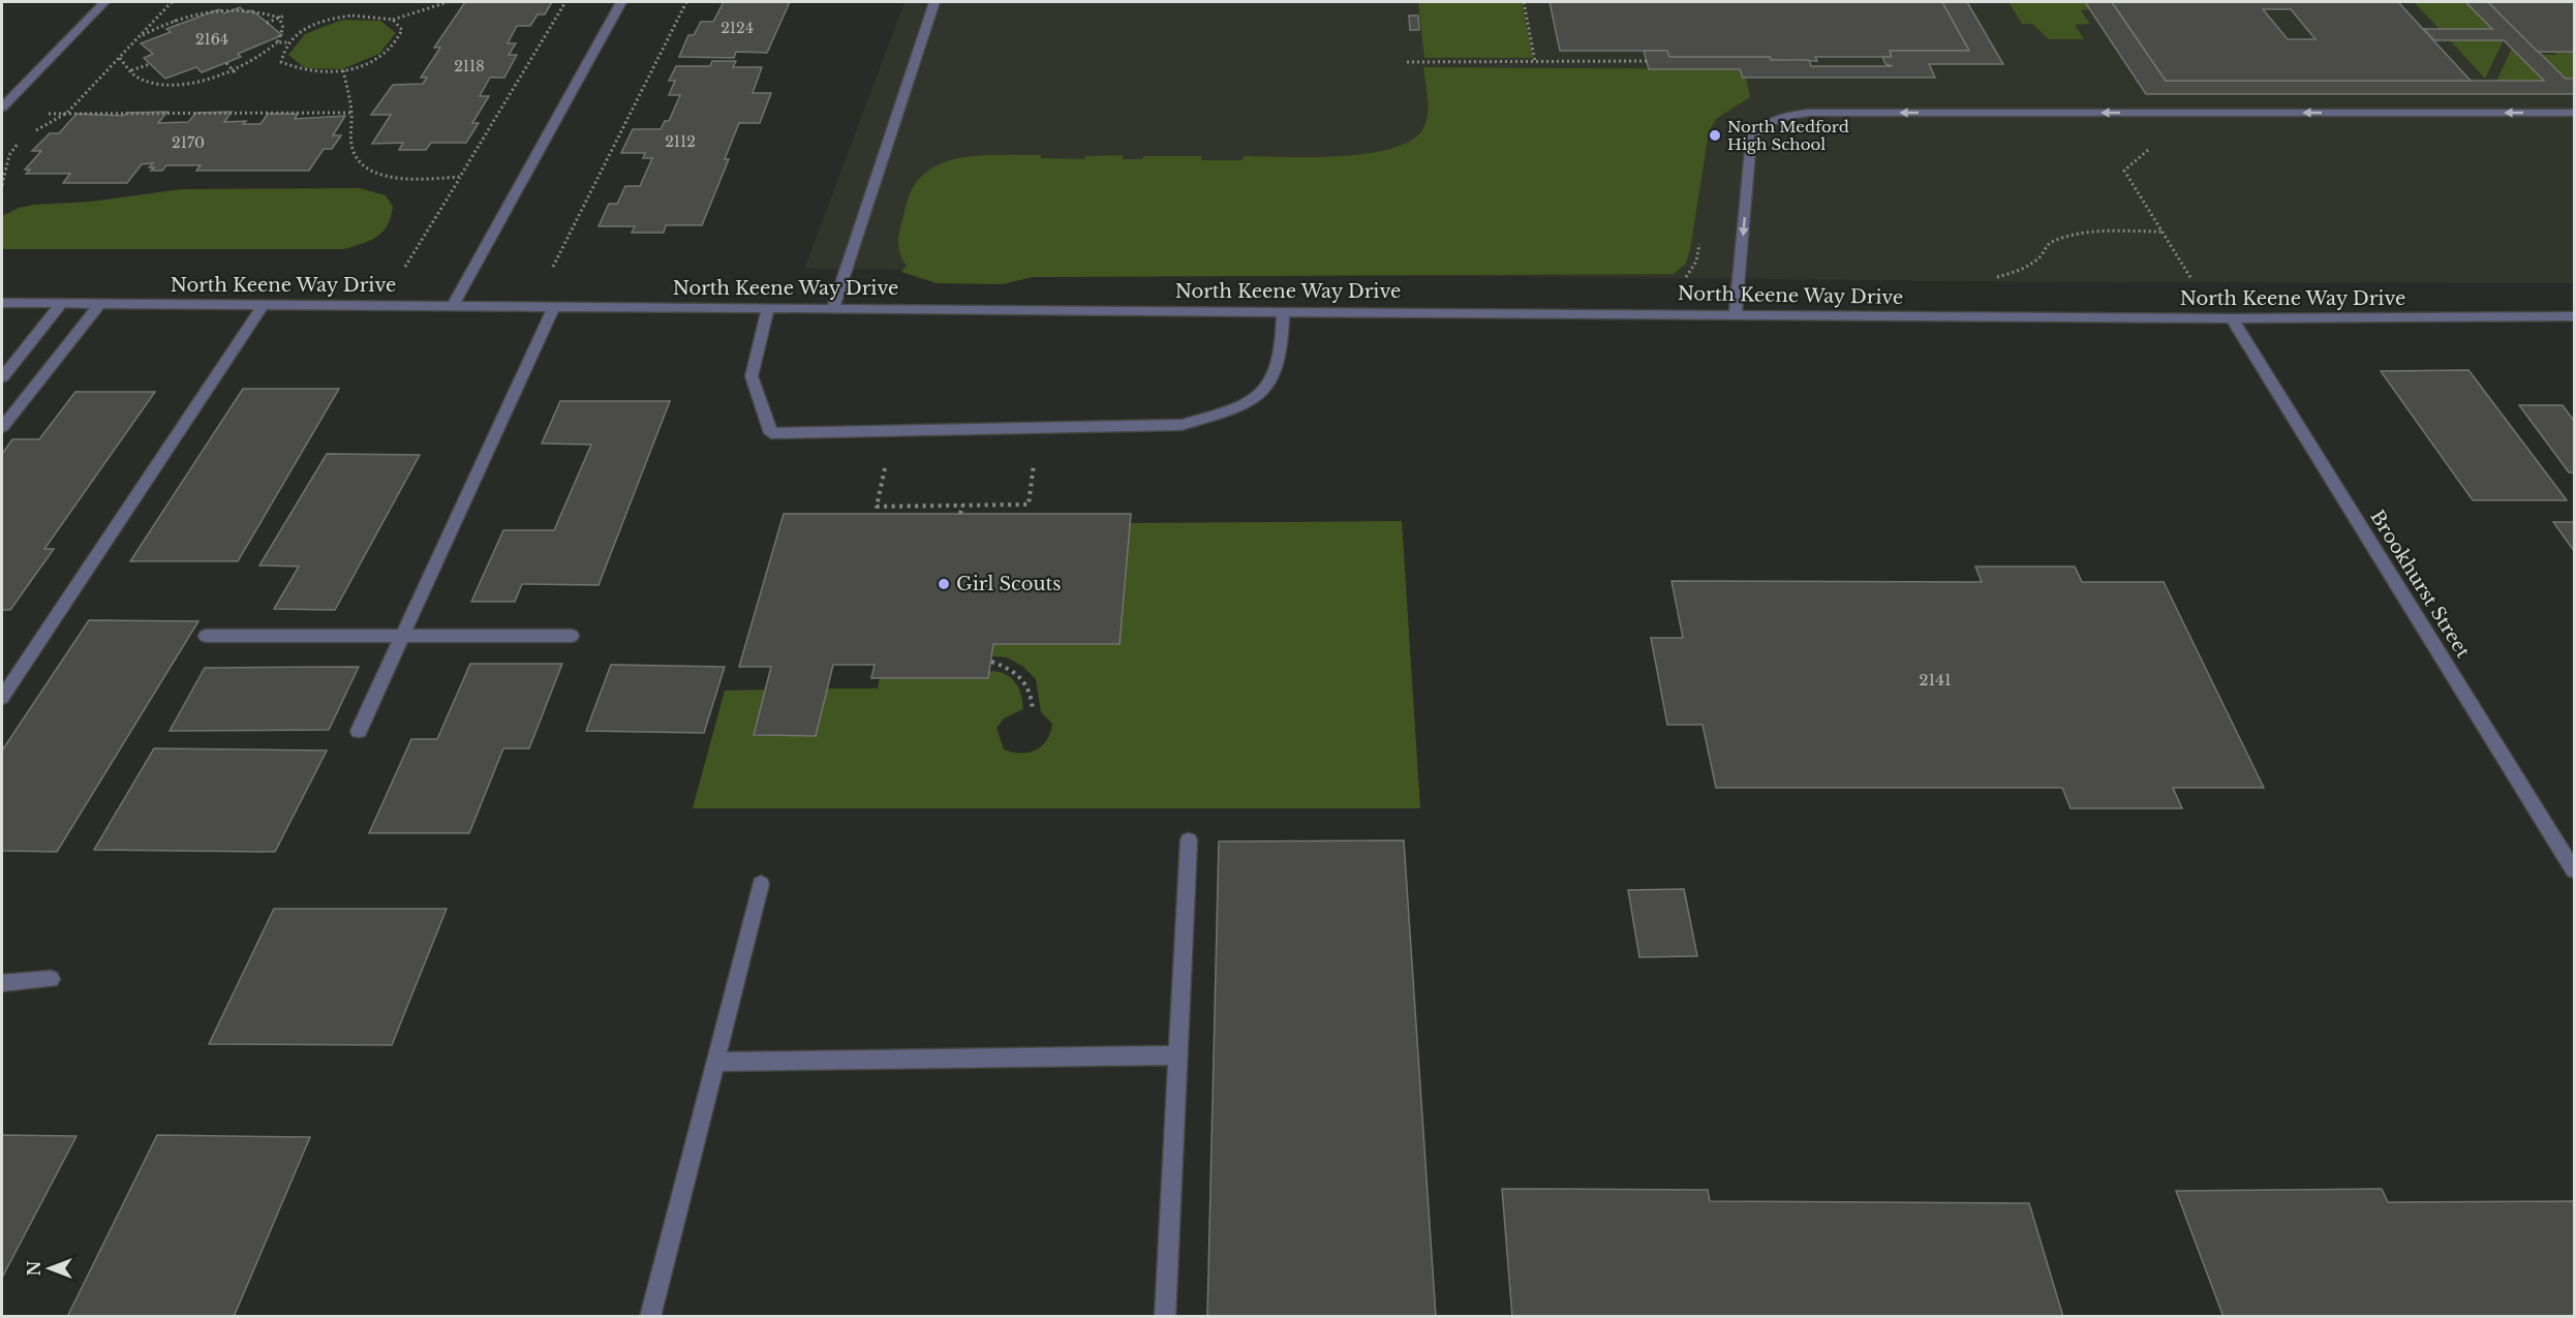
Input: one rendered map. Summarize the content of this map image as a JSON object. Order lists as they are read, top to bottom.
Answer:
{
  "streets": {
    "street": ["North Keene Way Drive", "Brookhurst Street"]
  },
  "crossings": [
    ["North Keene Way Drive", "Brookhurst Street"]
  ],
  "places": ["North Medford High School", "Girl Scouts"],
  "house_numbers": [
    "2124",
    "2164",
    "2118",
    "2112",
    "2170",
    "2141"
  ],
  "north": "left"
}
